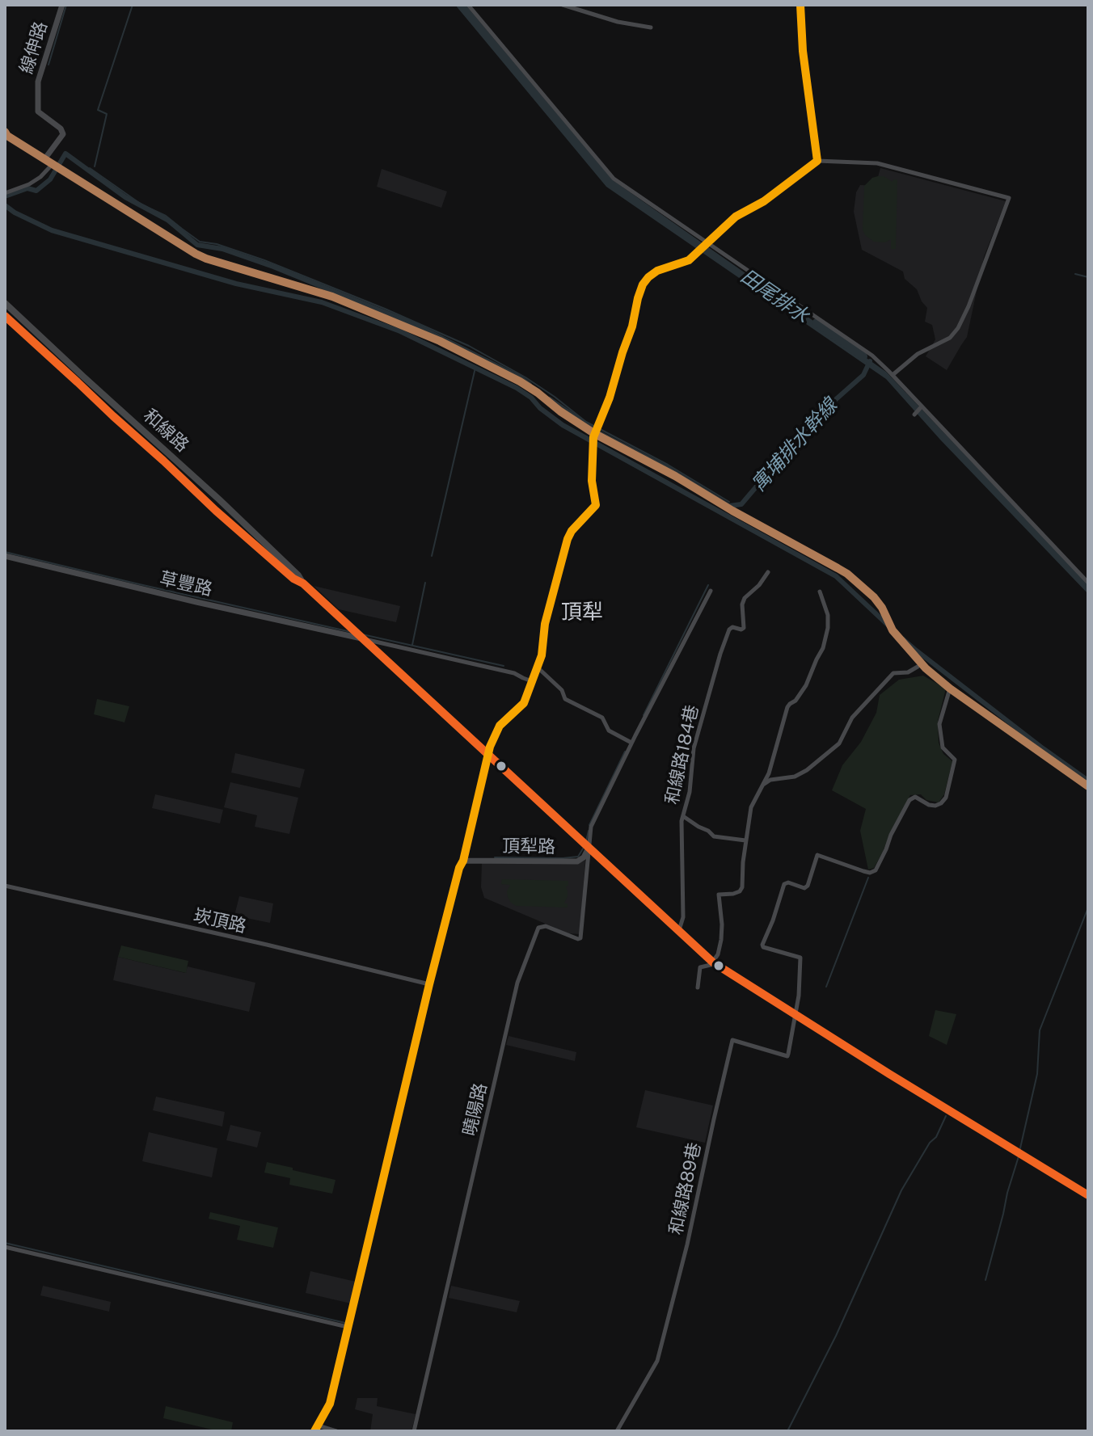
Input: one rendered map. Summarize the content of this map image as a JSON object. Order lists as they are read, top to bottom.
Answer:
{
  "streets": {
    "main road": ["和線路"],
    "street": [
      "線伸路",
      "草豐路",
      "和線路184巷",
      "頂犁路",
      "崁頂路",
      "曉陽路",
      "和線路89巷"
    ]
  },
  "crossings": [
    ["和線路", "草豐路"],
    ["和線路", "和線路184巷"],
    ["和線路", "頂犁路"],
    ["和線路", "曉陽路"],
    ["和線路", "和線路89巷"],
    ["頂犁路", "曉陽路"]
  ],
  "districts": ["頂犁"],
  "water": ["田尾排水", "寓埔排水幹線"]
}
